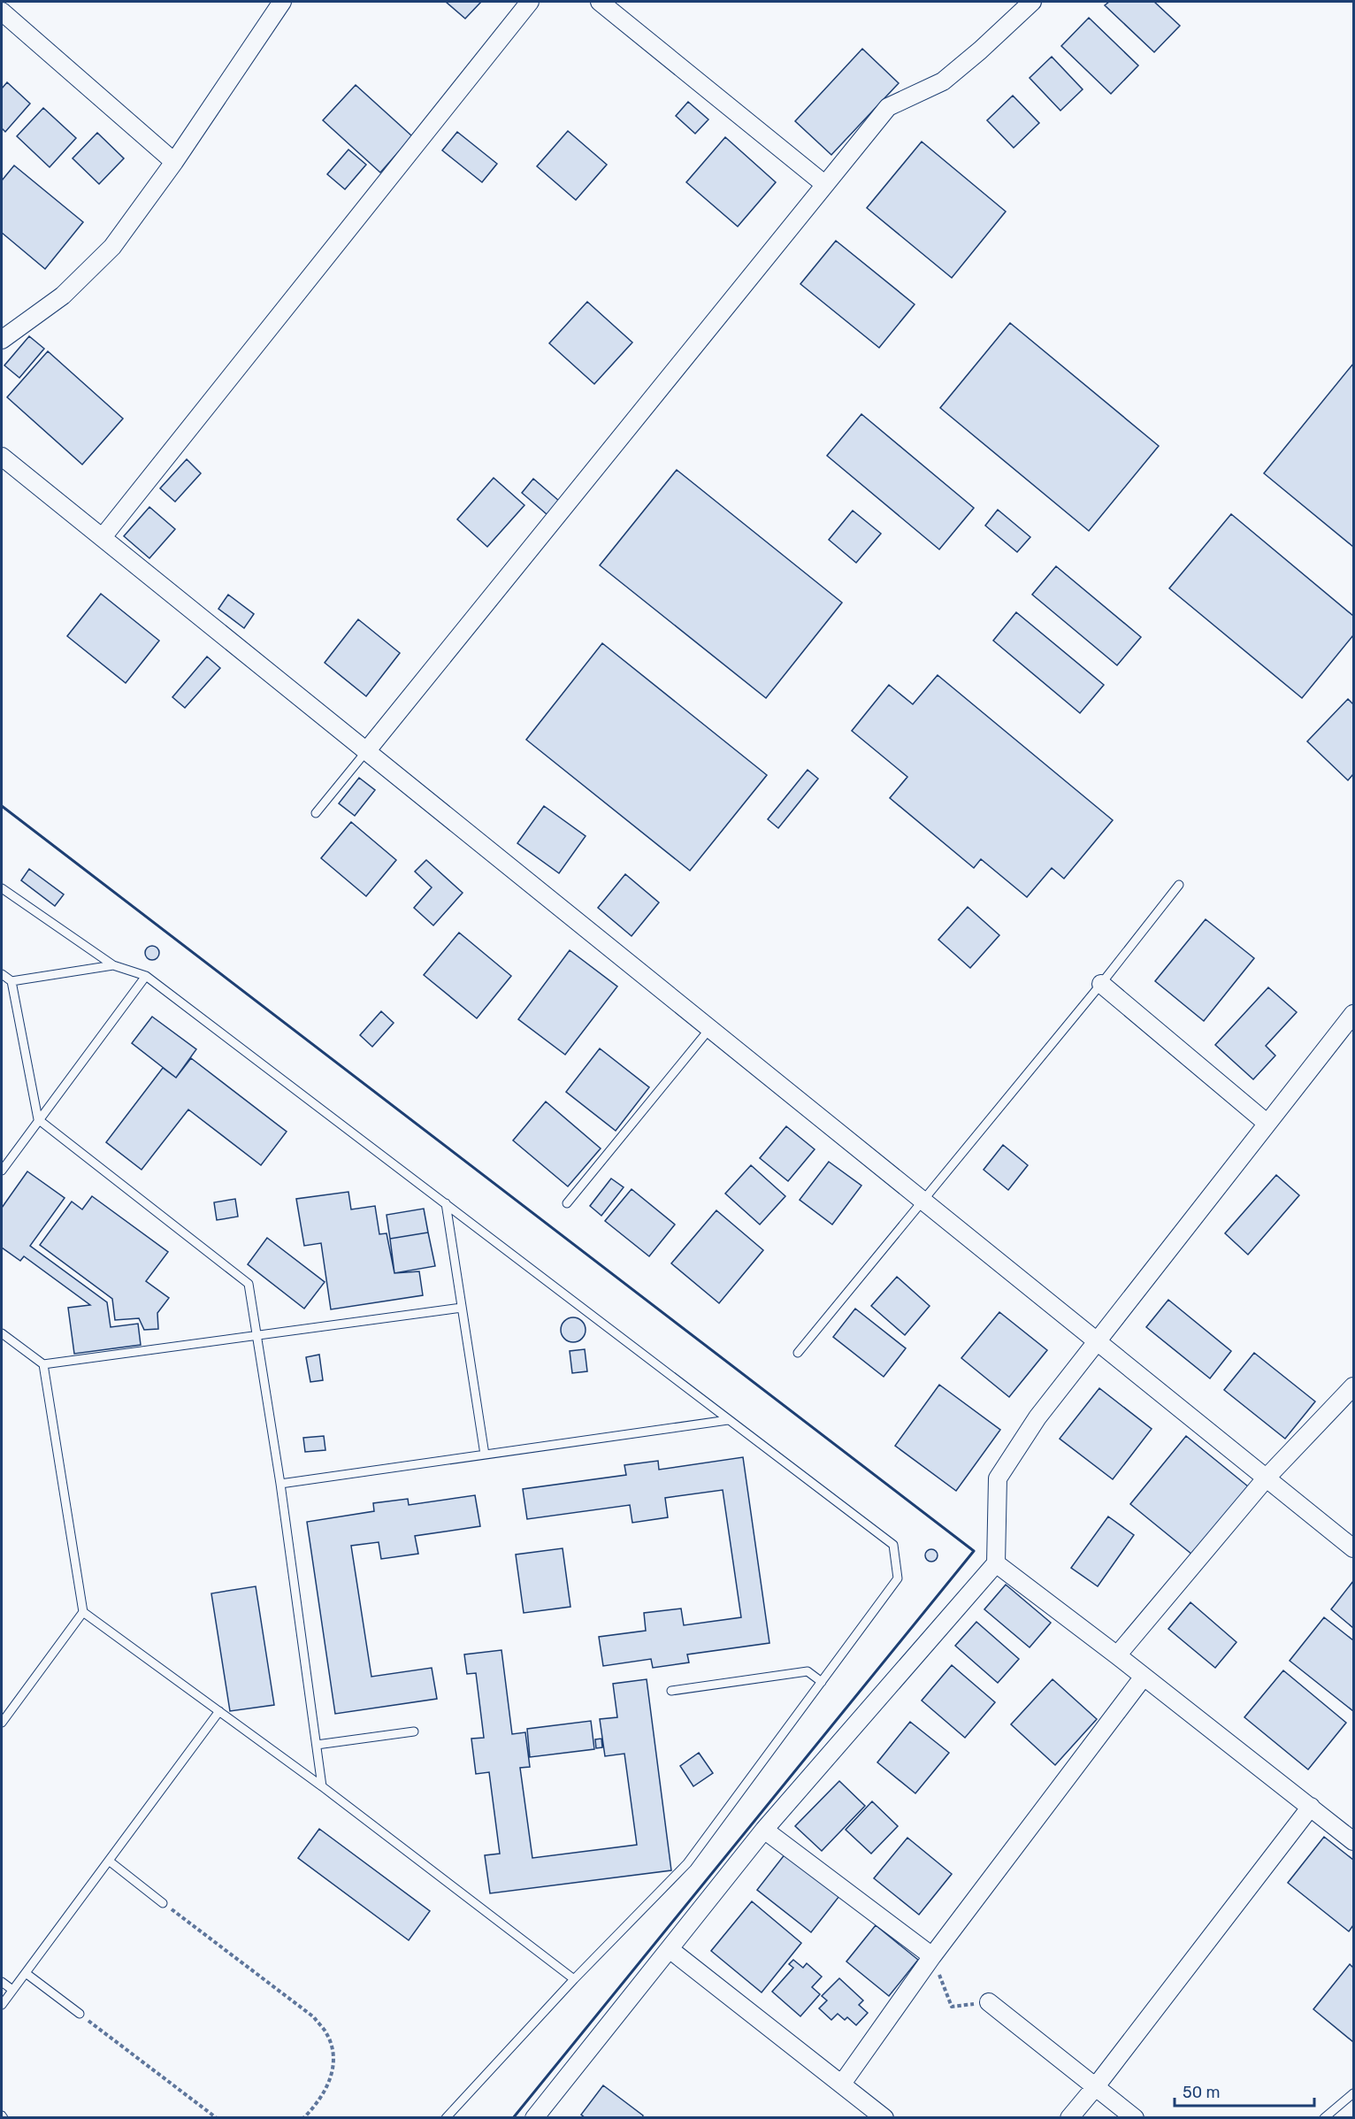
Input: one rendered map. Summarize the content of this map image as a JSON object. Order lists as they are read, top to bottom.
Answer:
{
  "scale_bar": "50 m"
}
